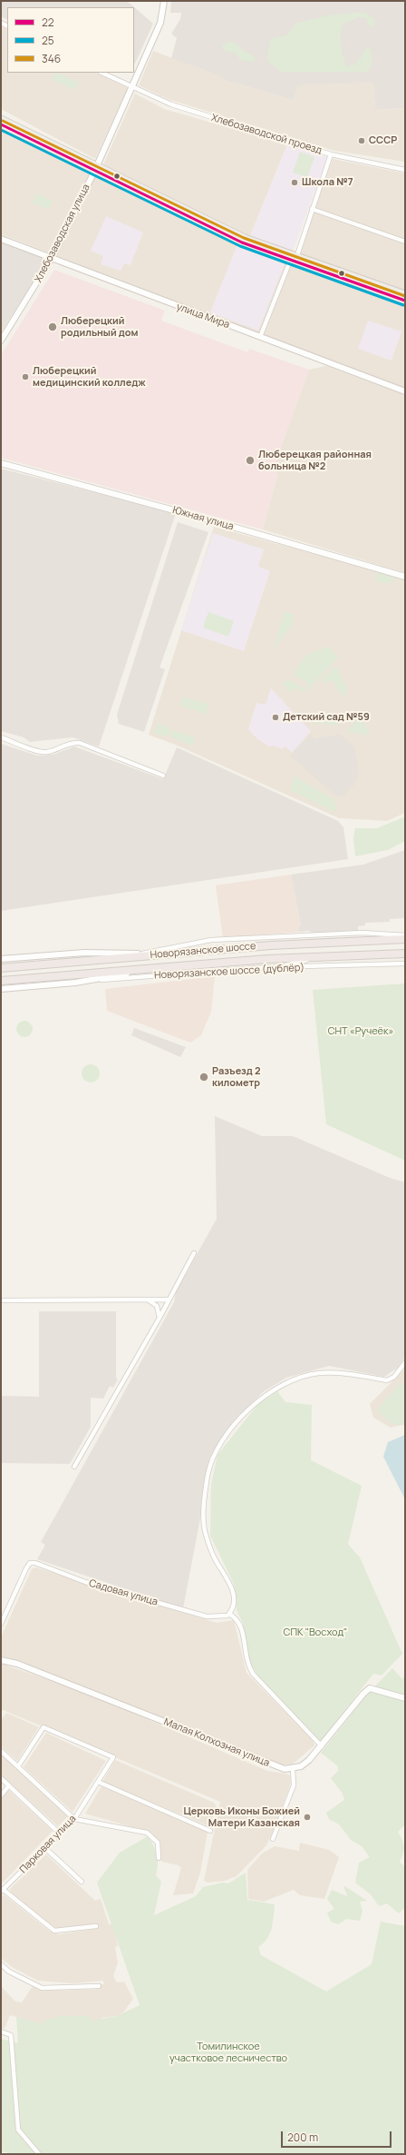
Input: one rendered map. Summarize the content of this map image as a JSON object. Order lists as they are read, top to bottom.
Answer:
{
  "streets": {
    "highway": ["Новорязанское шоссе"],
    "street": [
      "Хлебозаводской проезд",
      "Хлебозаводская улица",
      "улица Мира",
      "Южная улица",
      "Новорязанское шоссе (дублёр)",
      "Садовая улица",
      "Малая Колхозная улица",
      "Парковая улица"
    ]
  },
  "crossings": [
    ["Хлебозаводской проезд", "Хлебозаводская улица"],
    ["Хлебозаводская улица", "улица Мира"]
  ],
  "parks": ["СНТ «Ручеёк»", "СПК \"Восход\"", "Томилинское участковое лесничество"],
  "places": [
    "СССР",
    "Школа №7",
    "Люберецкий родильный дом",
    "Люберецкий медицинский колледж",
    "Люберецкая районная больница №2",
    "Детский сад №59",
    "Разъезд 2 километр",
    "Церковь Иконы Божией Матери Казанская"
  ],
  "lines": ["transit line 346", "transit line 22", "transit line 25"],
  "legend": ["22", "25", "346"],
  "scale_bar": "200 m"
}
